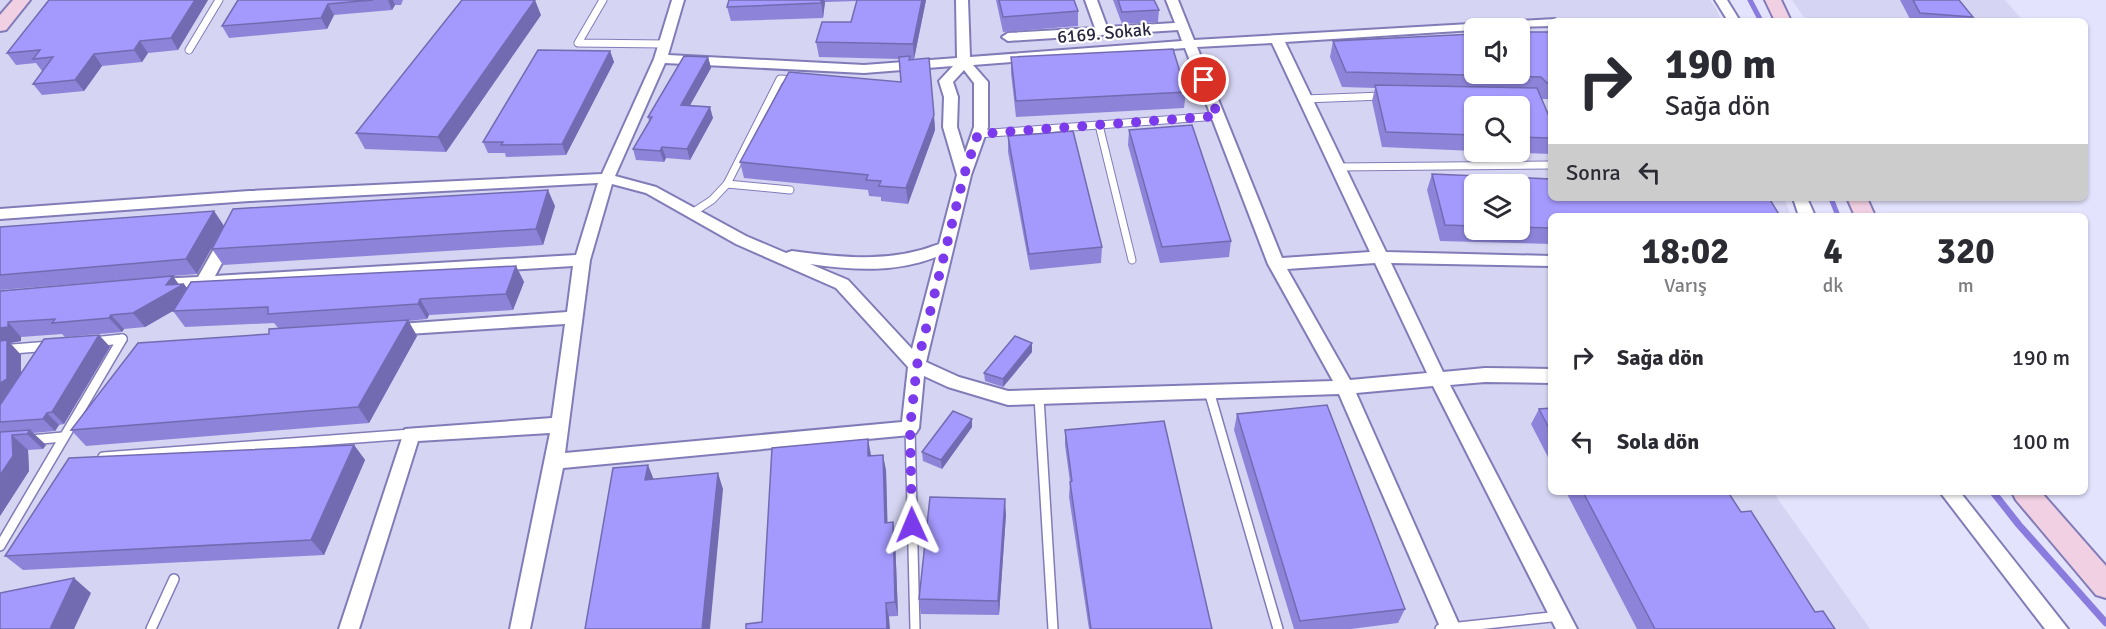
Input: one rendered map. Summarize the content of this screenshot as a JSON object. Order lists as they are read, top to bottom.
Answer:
{
  "streets": {
    "street": ["6169. Sokak"]
  },
  "page": {
    "turn": ["190 m", "Sağa dön"],
    "then": "Sonra",
    "eta": [
      "18:02",
      "Varış",
      "4",
      "dk",
      "320",
      "m"
    ],
    "list": [
      {
        "name": "Sağa dön",
        "value": "190 m"
      },
      {
        "name": "Sola dön",
        "value": "100 m"
      }
    ]
  }
}
